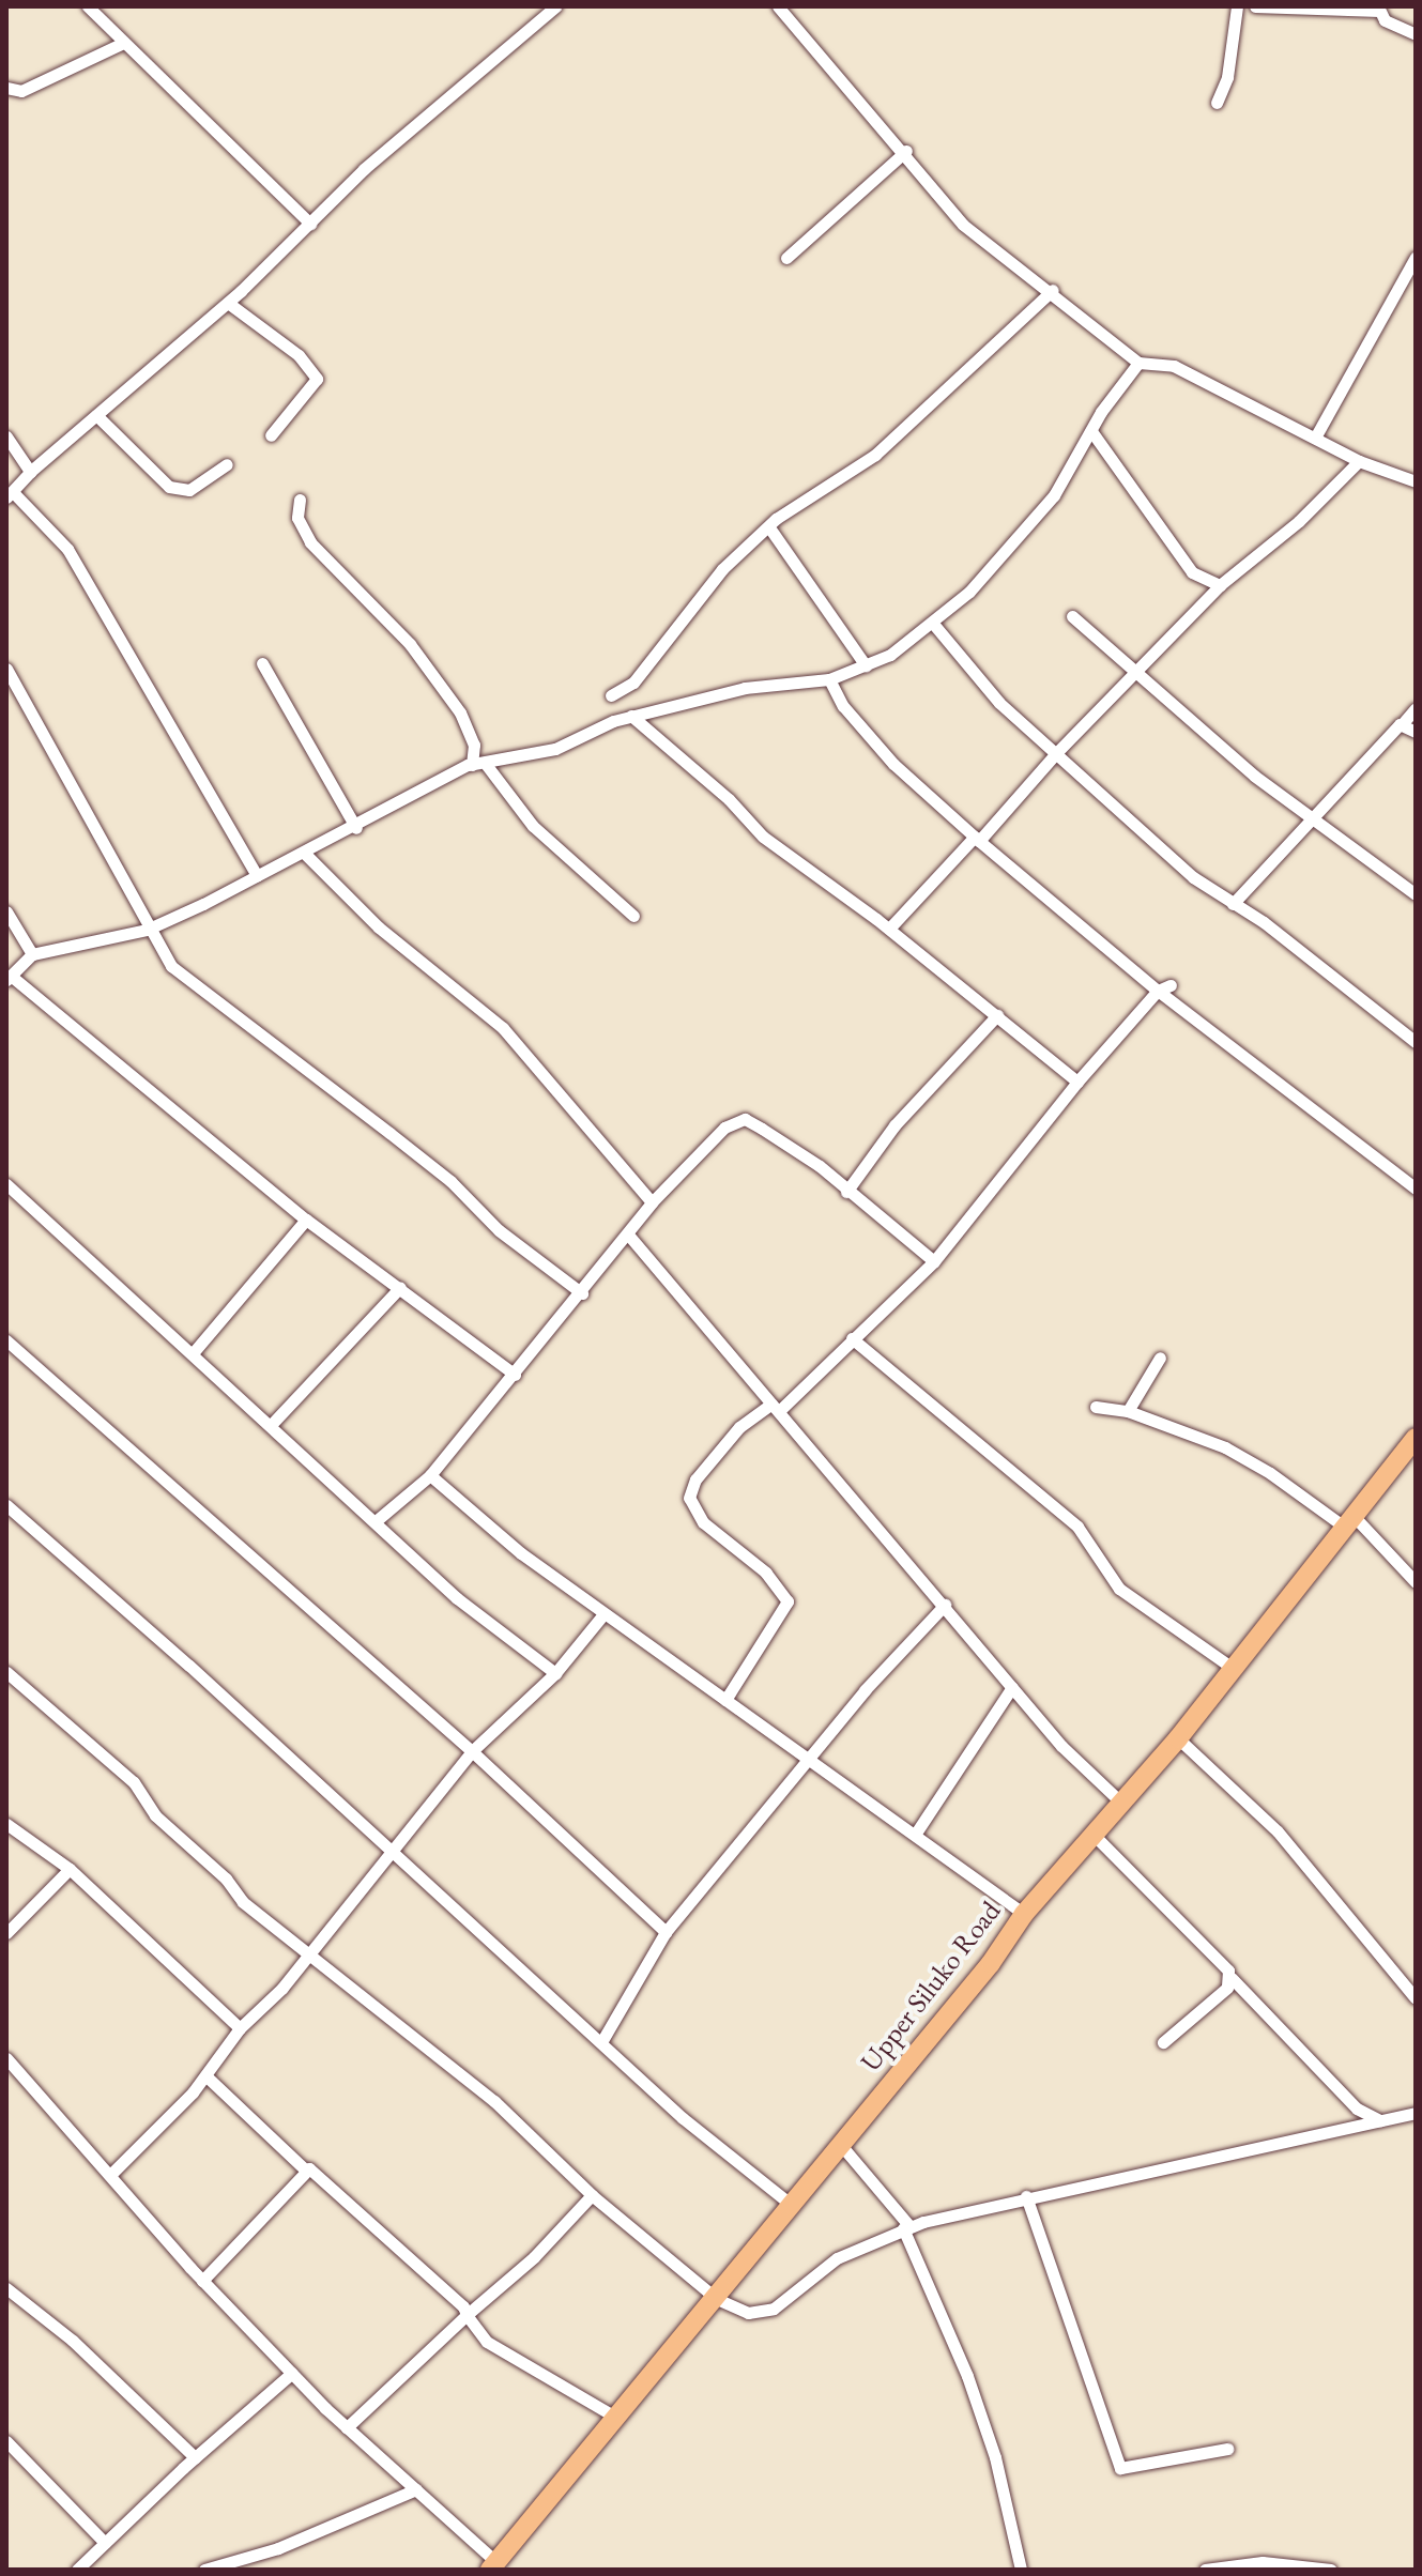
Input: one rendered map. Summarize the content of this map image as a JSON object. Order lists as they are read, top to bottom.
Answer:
{
  "streets": {
    "main road": ["Upper Siluko Road"]
  }
}
